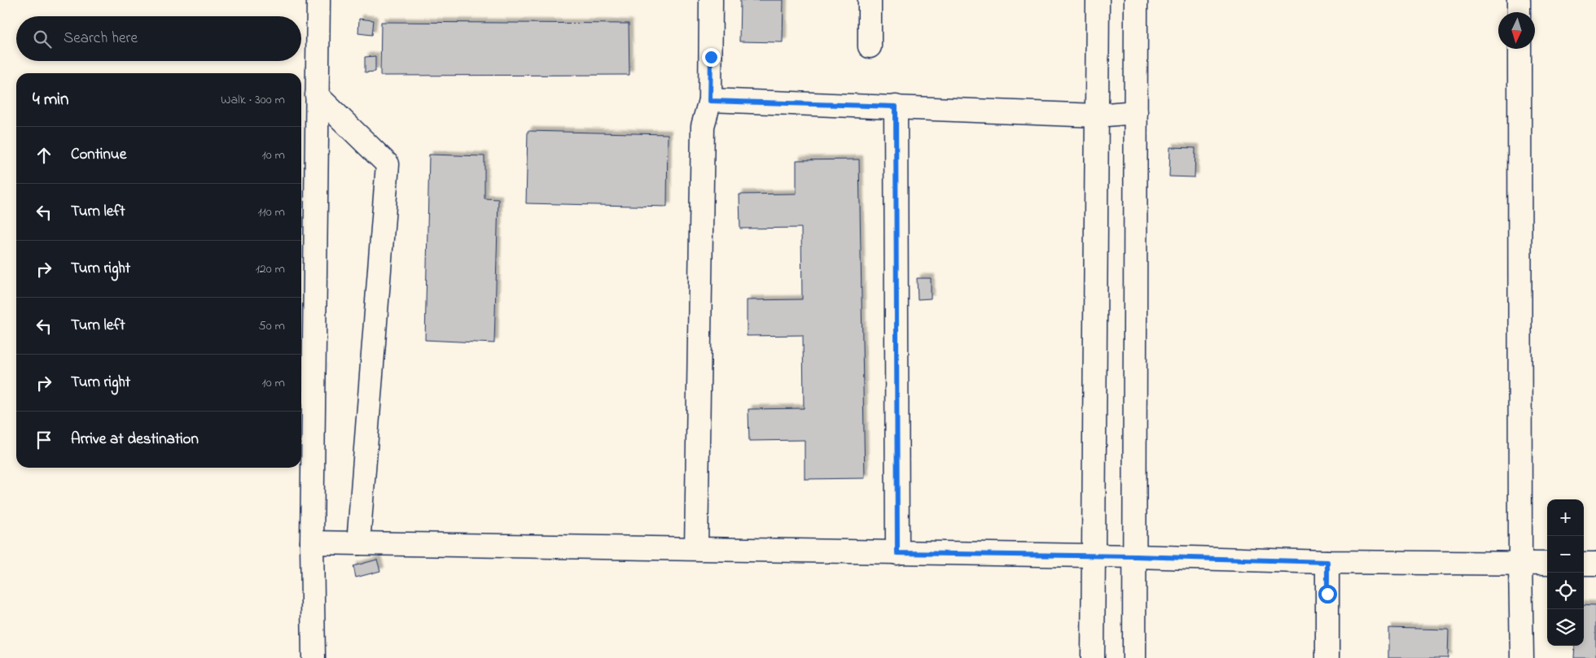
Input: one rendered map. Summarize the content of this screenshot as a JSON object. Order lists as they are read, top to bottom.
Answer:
{
  "north": "bottom",
  "page": {
    "search": "Search here",
    "heading": ["4 min", "Walk · 300 m"],
    "list": [
      ["Continue", "10 m"],
      ["Turn left", "110 m"],
      ["Turn right", "120 m"],
      ["Turn left", "50 m"],
      ["Turn right", "10 m"],
      "Arrive at destination"
    ],
    "map_buttons": ["+", "−"]
  }
}
